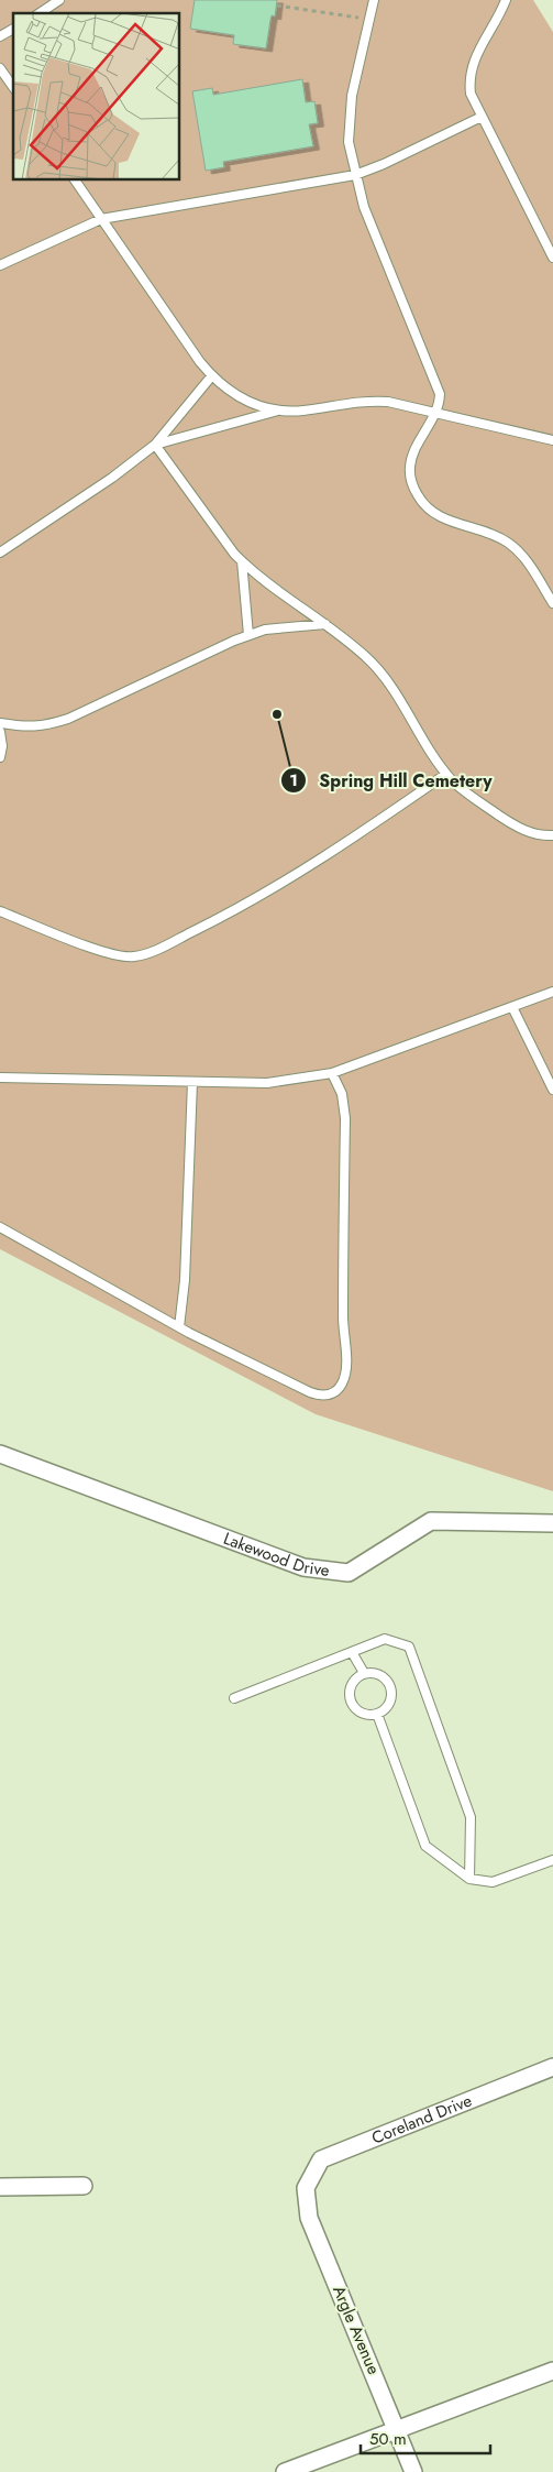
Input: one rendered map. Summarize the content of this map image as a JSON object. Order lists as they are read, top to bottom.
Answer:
{
  "streets": {
    "street": ["Lakewood Drive", "Coreland Drive", "Argle Avenue"]
  },
  "crossings": [
    ["Coreland Drive", "Argle Avenue"]
  ],
  "places": ["Spring Hill Cemetery"],
  "scale_bar": "50 m"
}
